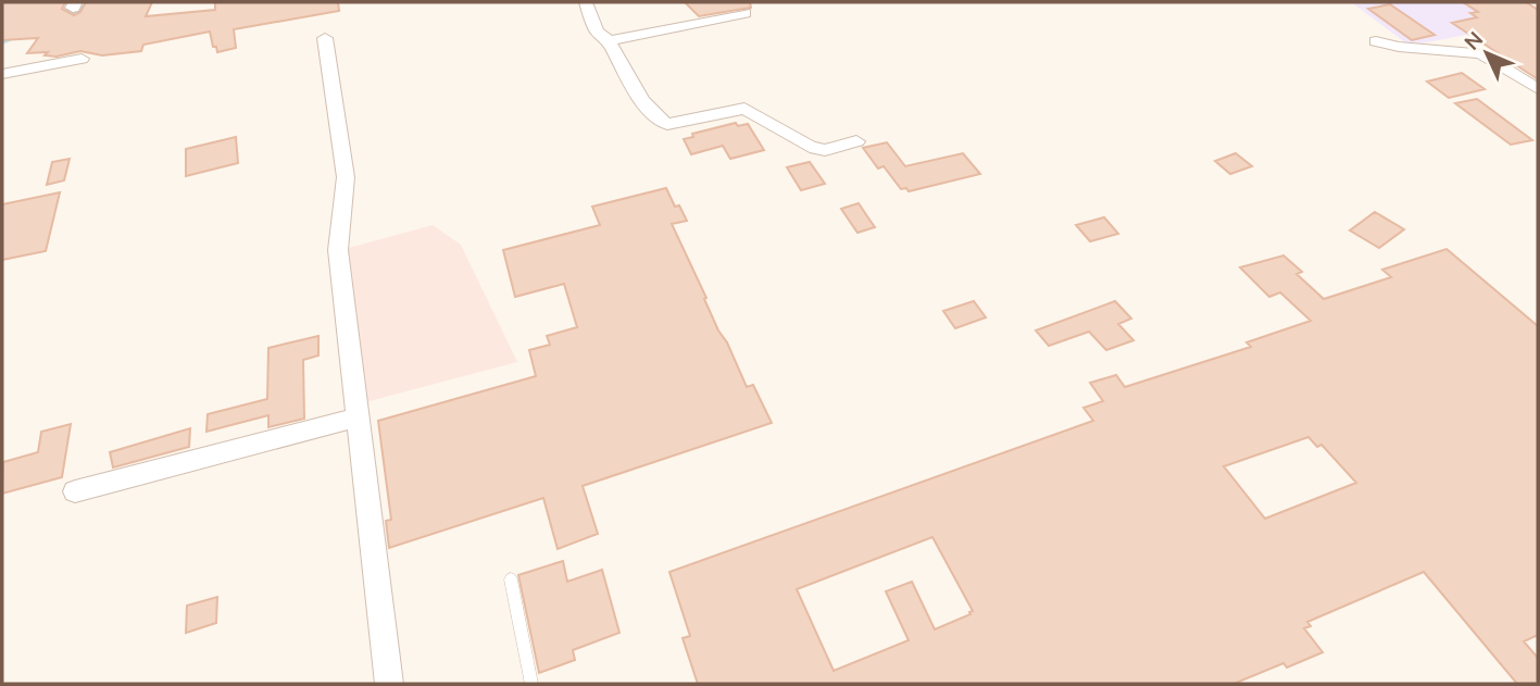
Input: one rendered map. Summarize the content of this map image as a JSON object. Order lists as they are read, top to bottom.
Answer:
{
  "north": "top left"
}
